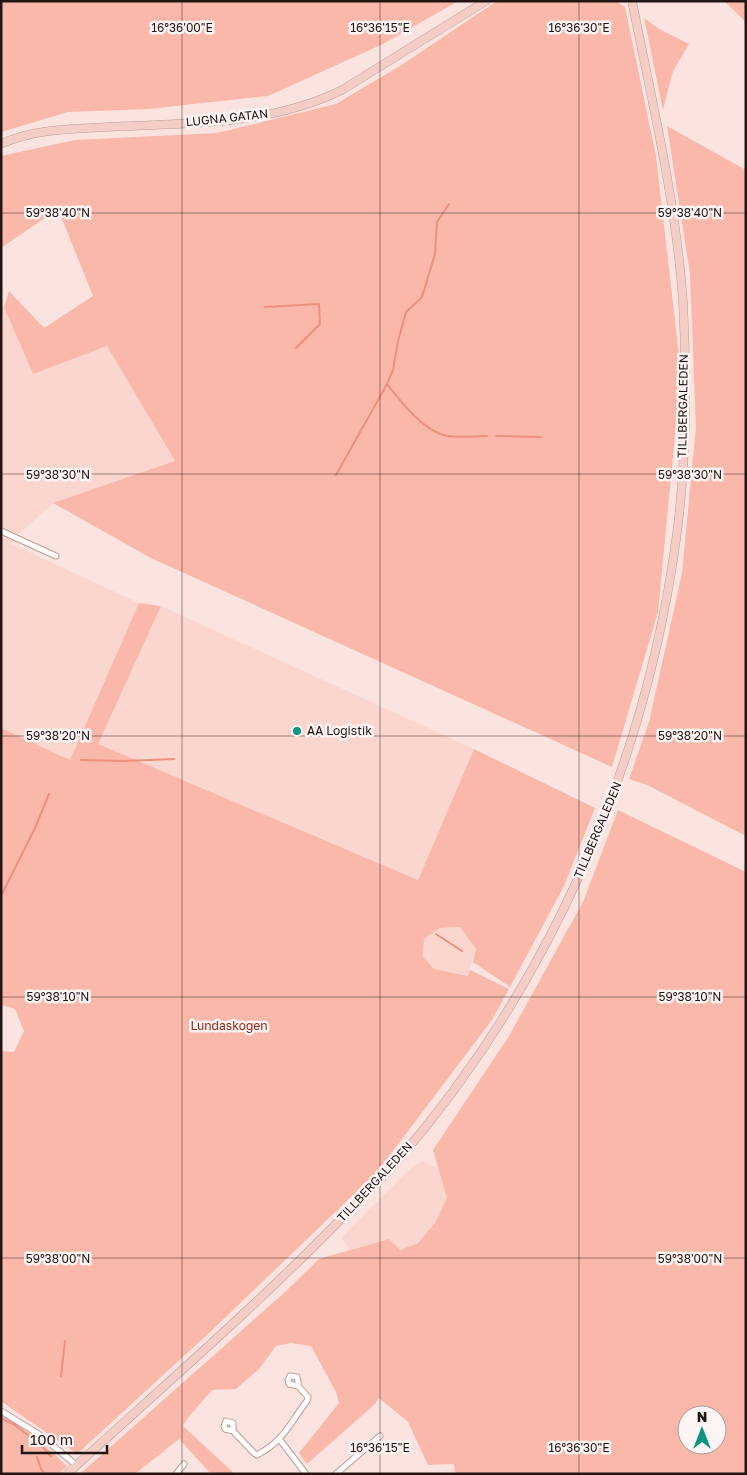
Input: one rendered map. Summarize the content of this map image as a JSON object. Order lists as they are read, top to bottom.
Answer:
{
  "streets": {
    "main road": ["LUGNA GATAN", "TILLBERGALEDEN"]
  },
  "parks": ["Lundaskogen"],
  "places": ["AA Logistik"],
  "scale_bar": "100 m",
  "north": "top",
  "coordinates": [
    "16°36'00\"E",
    "16°36'15\"E",
    "16°36'30\"E",
    "59°38'40\"N",
    "59°38'30\"N",
    "59°38'20\"N",
    "59°38'10\"N",
    "59°38'00\"N"
  ]
}
